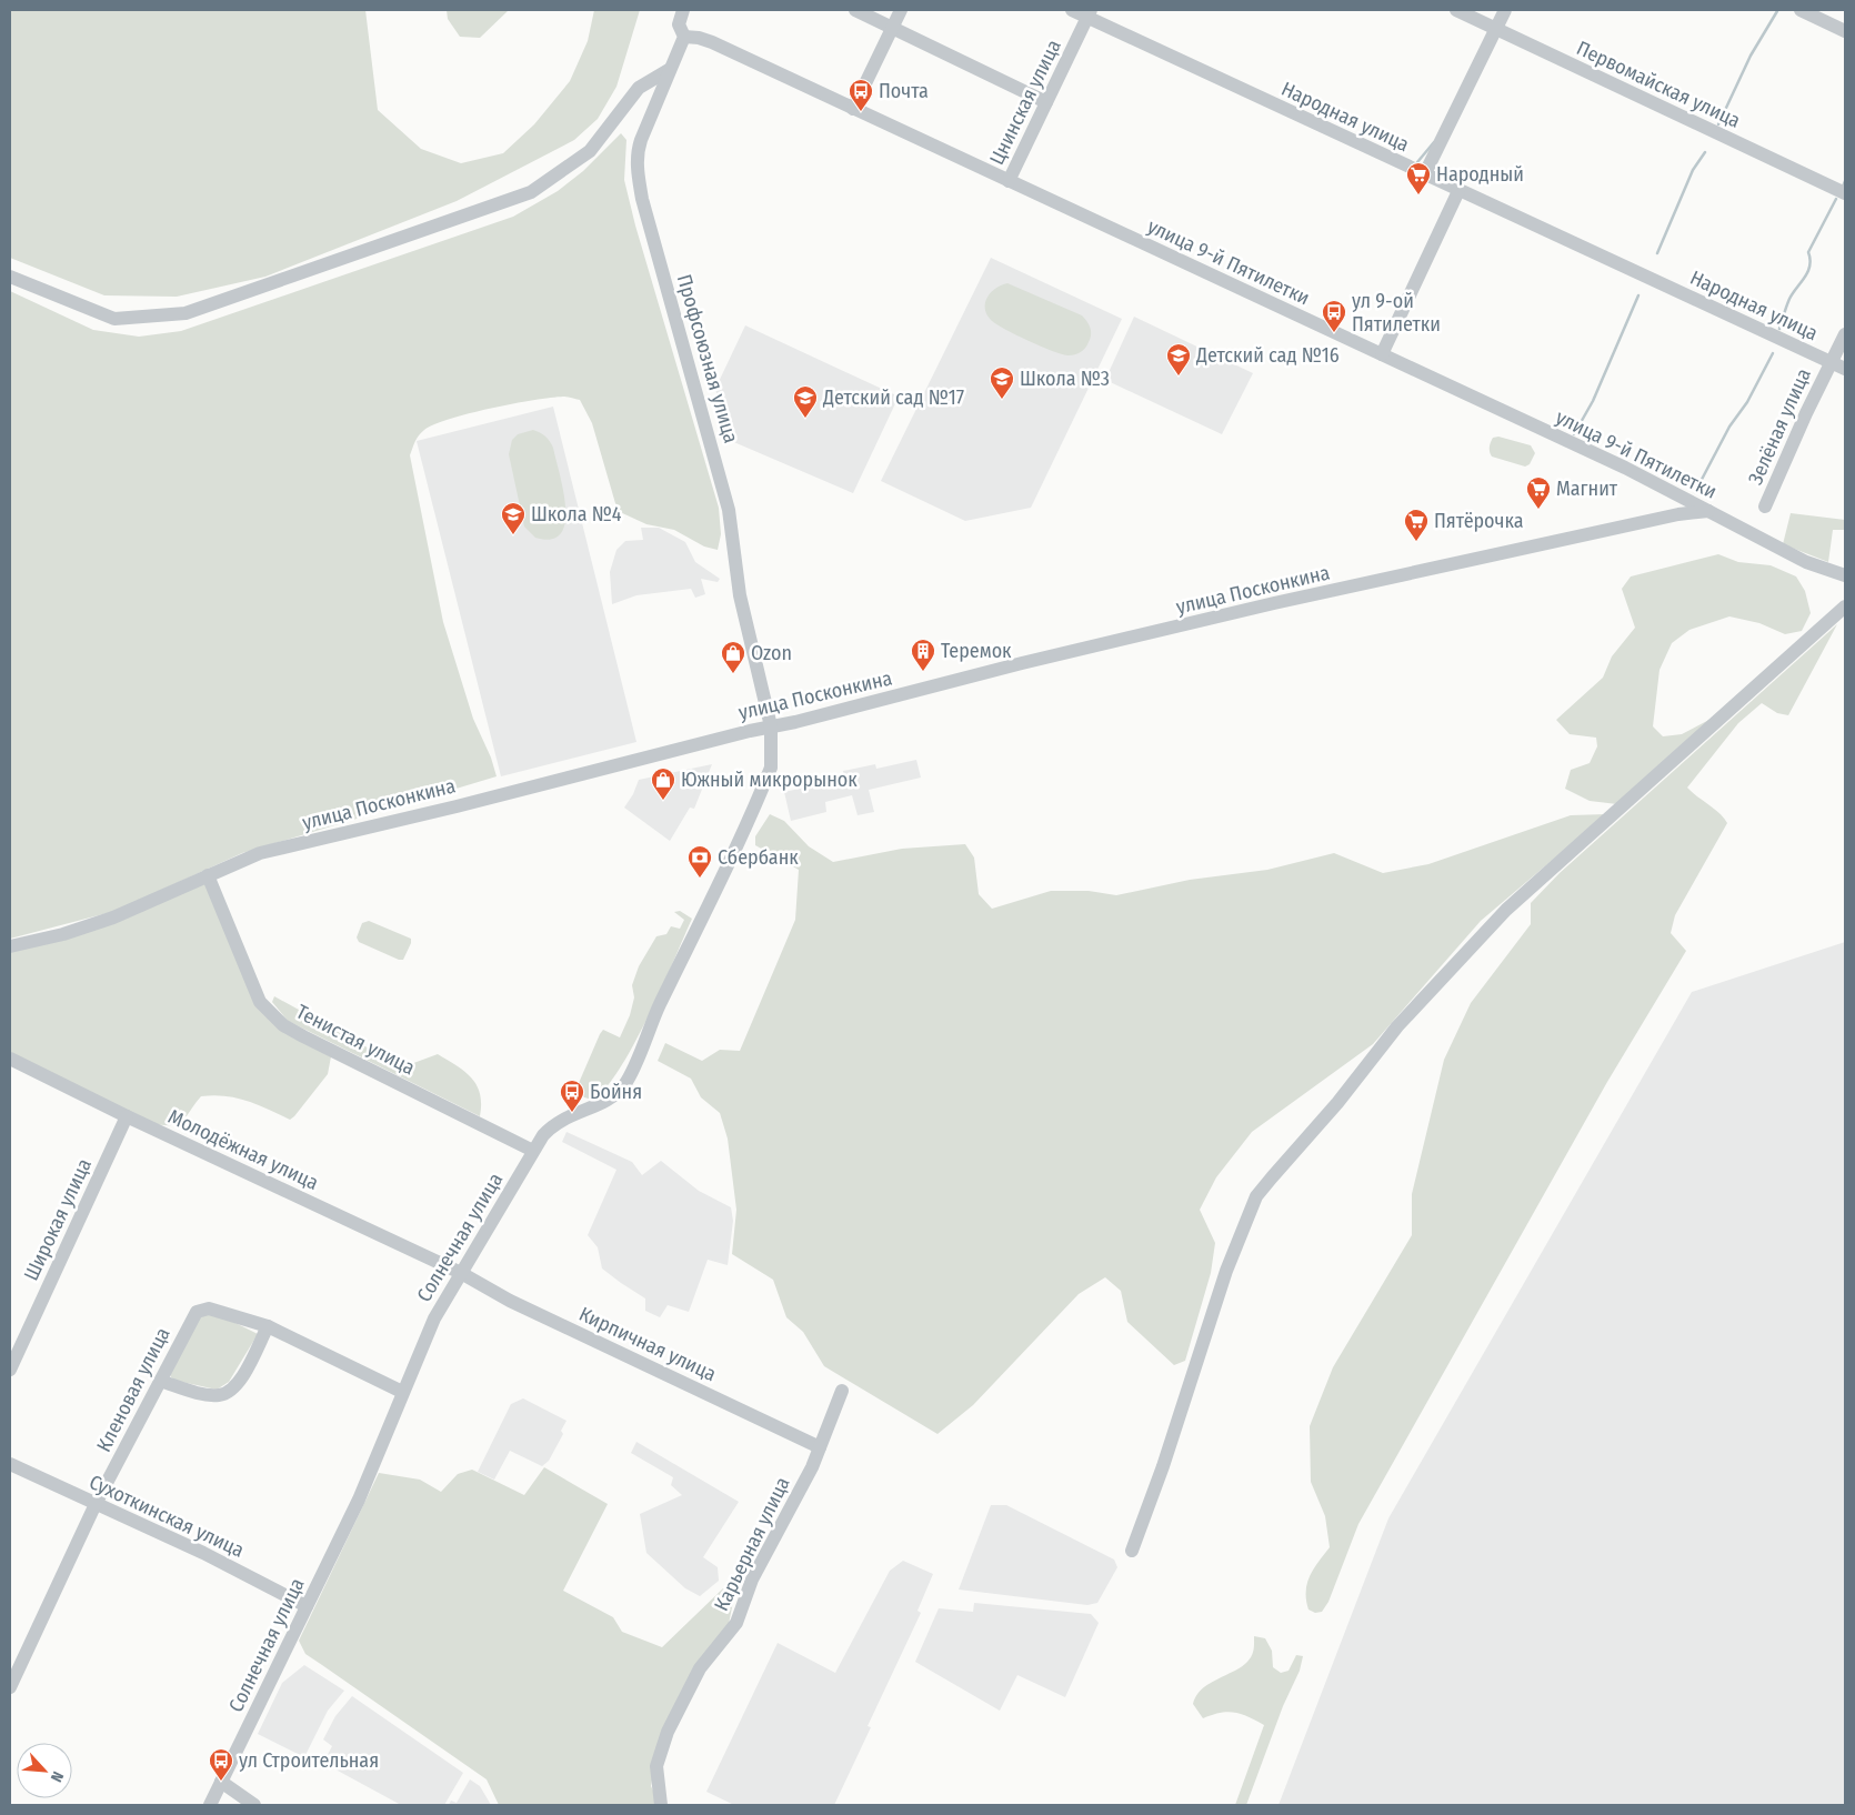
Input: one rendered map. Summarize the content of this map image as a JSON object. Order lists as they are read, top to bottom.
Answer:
{
  "streets": {
    "street": [
      "Первомайская улица",
      "Цнинская улица",
      "Народная улица",
      "улица 9-й Пятилетки",
      "Профсоюзная улица",
      "Зелёная улица",
      "улица Посконкина",
      "Тенистая улица",
      "Молодёжная улица",
      "Широкая улица",
      "Солнечная улица",
      "Кирпичная улица",
      "Кленовая улица",
      "Сухоткинская улица",
      "Карьерная улица"
    ]
  },
  "crossings": [
    ["Цнинская улица", "Народная улица"],
    ["Цнинская улица", "улица 9-й Пятилетки"],
    ["Народная улица", "Зелёная улица"],
    ["улица 9-й Пятилетки", "Профсоюзная улица"],
    ["улица 9-й Пятилетки", "улица Посконкина"],
    ["Профсоюзная улица", "улица Посконкина"],
    ["Профсоюзная улица", "Солнечная улица"],
    ["улица Посконкина", "Тенистая улица"],
    ["улица Посконкина", "Солнечная улица"],
    ["Тенистая улица", "Солнечная улица"],
    ["Молодёжная улица", "Широкая улица"],
    ["Молодёжная улица", "Солнечная улица"],
    ["Молодёжная улица", "Кирпичная улица"],
    ["Солнечная улица", "Кирпичная улица"],
    ["Солнечная улица", "Кленовая улица"],
    ["Солнечная улица", "Сухоткинская улица"],
    ["Кирпичная улица", "Карьерная улица"],
    ["Кленовая улица", "Сухоткинская улица"]
  ],
  "places": {
    "bus stop": [
      "Почта",
      "ул 9-ой Пятилетки",
      "Бойня",
      "ул Строительная"
    ],
    "supermarket": ["Народный", "Магнит", "Пятёрочка"],
    "school or university": [
      "Детский сад №16",
      "Школа №3",
      "Детский сад №17",
      "Школа №4"
    ],
    "building": ["Теремок"],
    "shop": ["Ozon", "Южный микрорынок"],
    "bank": ["Сбербанк"]
  },
  "north": "bottom right"
}
